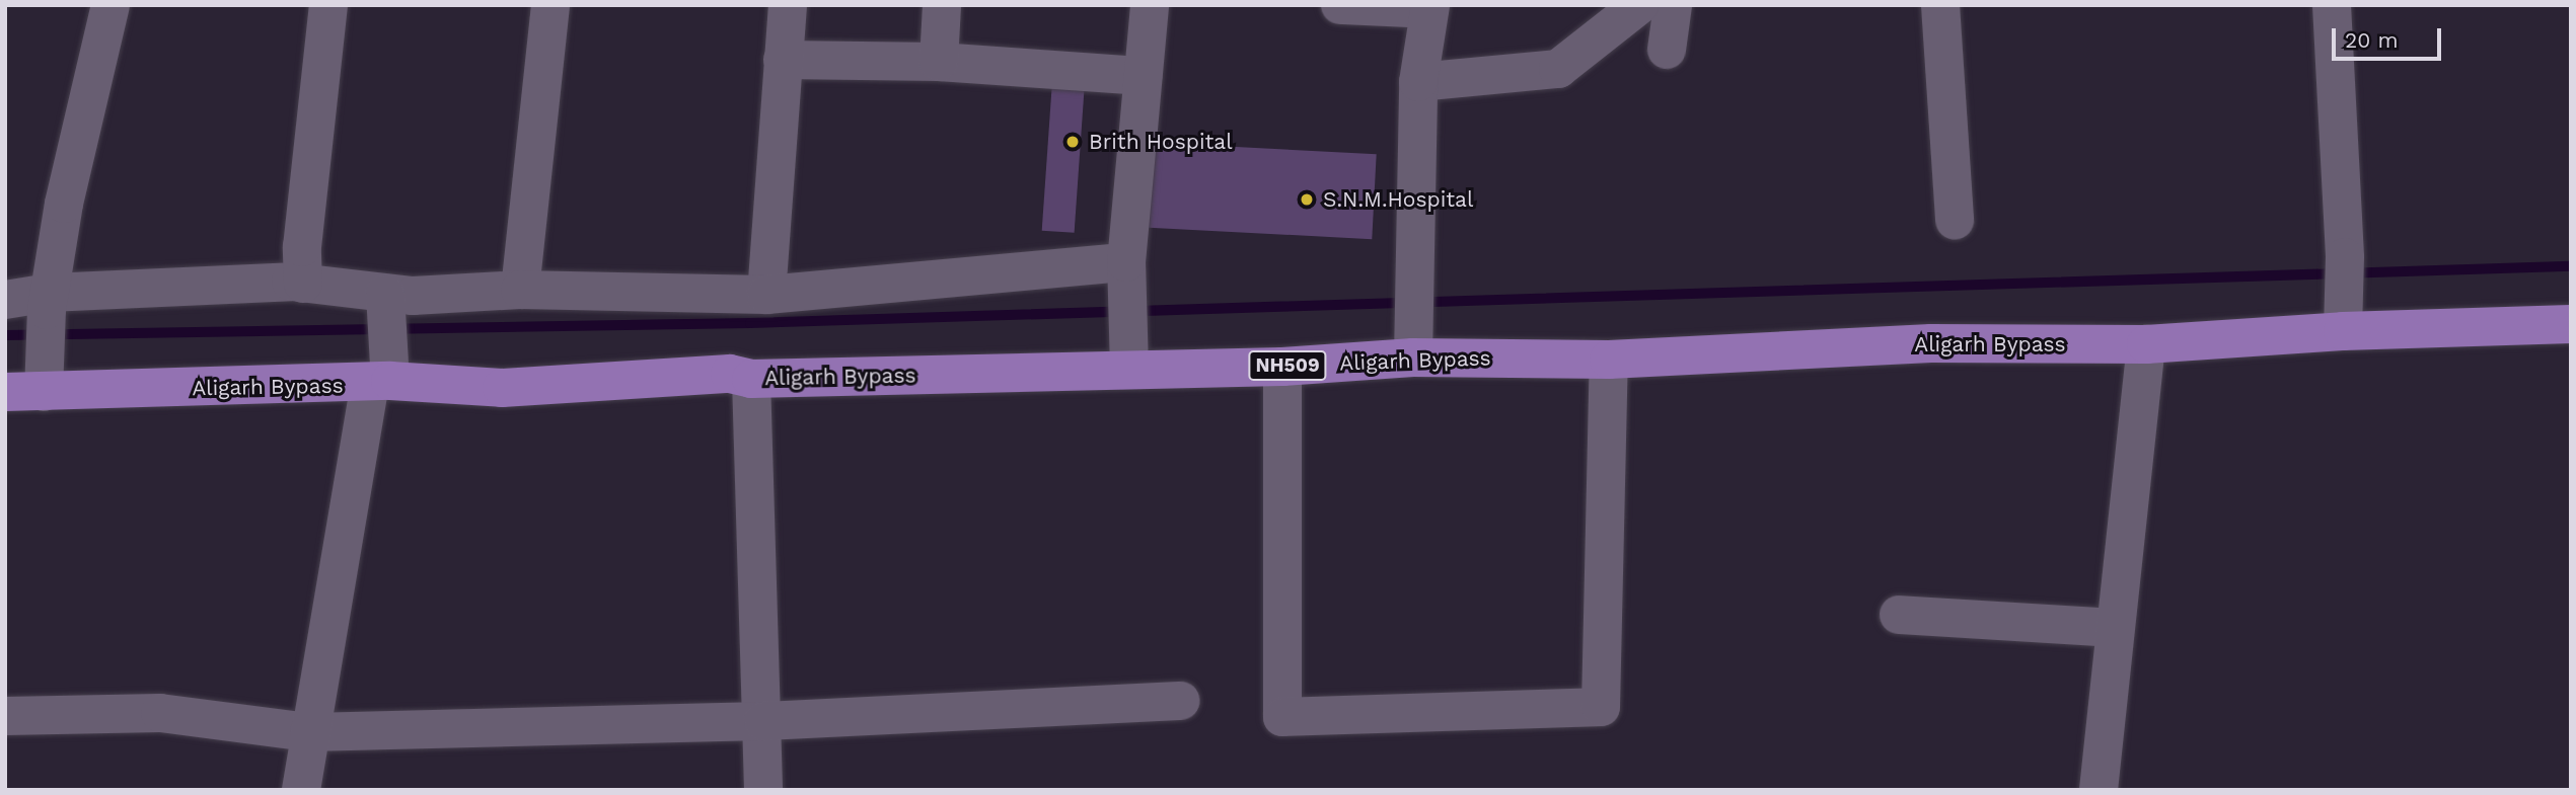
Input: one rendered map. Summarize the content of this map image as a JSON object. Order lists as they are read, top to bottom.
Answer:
{
  "streets": {
    "highway": ["Aligarh Bypass", "NH509"]
  },
  "places": ["Brith Hospital", "S.N.M.Hospital"],
  "scale_bar": "20 m"
}
